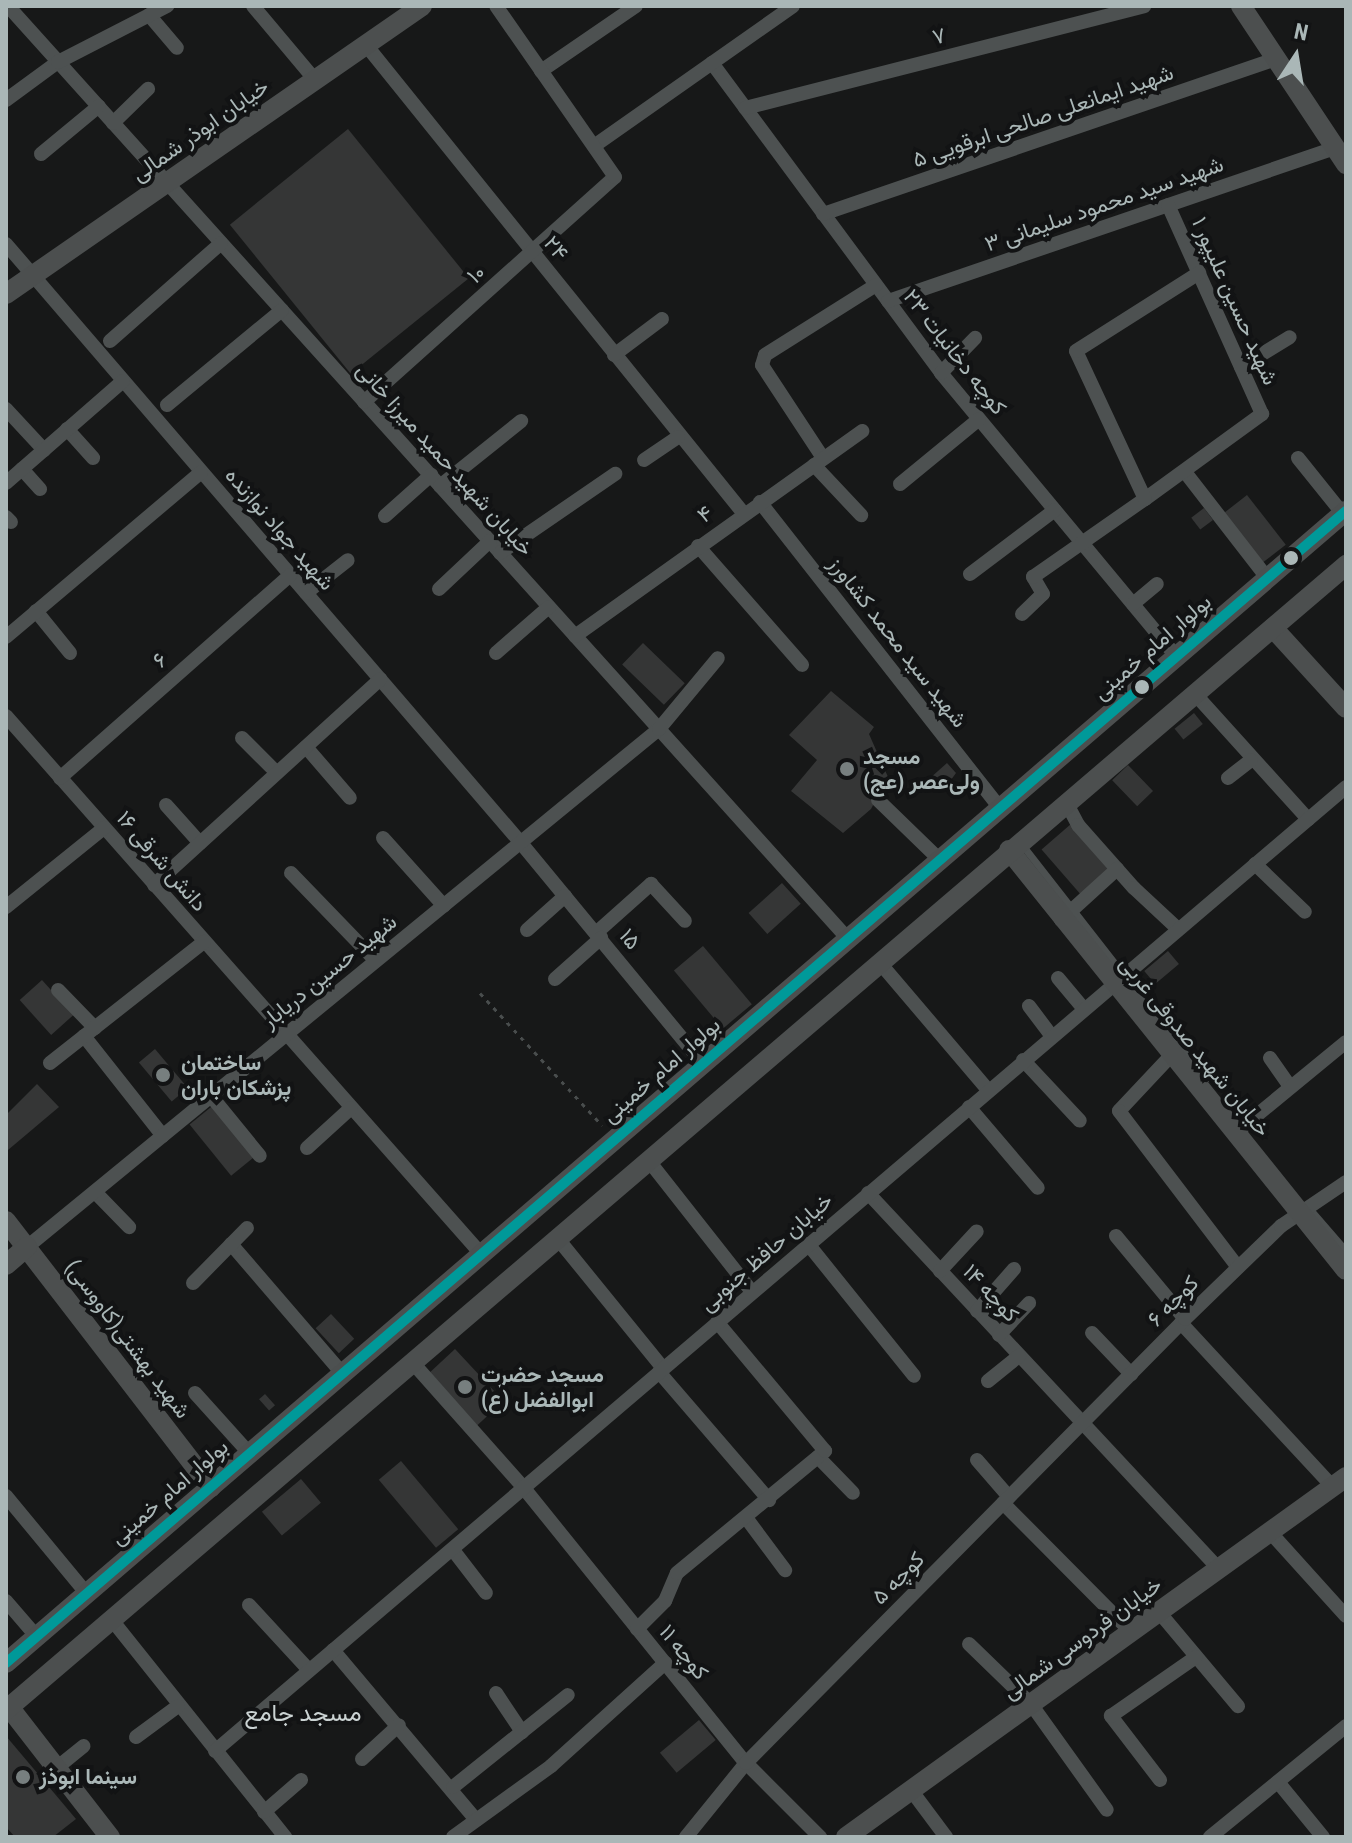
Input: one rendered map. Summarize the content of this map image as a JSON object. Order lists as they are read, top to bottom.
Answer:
{
  "streets": {
    "main road": [
      "خیابان ابوذر شمالی",
      "بولوار امام خمینی",
      "خیابان شهید صدوقی غربی",
      "شهید بهشتی(کاووسی)",
      "خیابان فردوسی شمالی"
    ],
    "street": [
      "۷",
      "شهید ایمانعلی صالحی ابرقویی ۵",
      "شهید سید محمود سلیمانی ۳",
      "۲۴",
      "۱۰",
      "شهید حسین علیپور ۱",
      "کوچه دخانیات ۲۳",
      "خیابان شهید حمید میرزا خانی",
      "۴",
      "شهید جواد نوازنده",
      "شهید سید محمد کشاورز",
      "۶",
      "دانش شرقی ۱۶",
      "۱۵",
      "شهید حسین دریابار",
      "خیابان حافظ جنوبی",
      "کوچه ۱۴",
      "کوچه ۶",
      "کوچه ۵",
      "کوچه ۱۱"
    ]
  },
  "crossings": [
    ["۷", "کوچه دخانیات ۲۳"],
    ["شهید ایمانعلی صالحی ابرقویی ۵", "کوچه دخانیات ۲۳"],
    ["خیابان ابوذر شمالی", "۲۴"],
    ["خیابان ابوذر شمالی", "خیابان شهید حمید میرزا خانی"],
    ["خیابان ابوذر شمالی", "شهید جواد نوازنده"],
    ["شهید سید محمود سلیمانی ۳", "شهید حسین علیپور ۱"],
    ["شهید سید محمود سلیمانی ۳", "کوچه دخانیات ۲۳"],
    ["۲۴", "۱۰"],
    ["۲۴", "۴"],
    ["۱۰", "خیابان شهید حمید میرزا خانی"],
    ["کوچه دخانیات ۲۳", "بولوار امام خمینی"],
    ["خیابان شهید حمید میرزا خانی", "۴"],
    ["خیابان شهید حمید میرزا خانی", "بولوار امام خمینی"],
    ["خیابان شهید حمید میرزا خانی", "شهید حسین دریابار"],
    ["۴", "شهید سید محمد کشاورز"],
    ["شهید جواد نوازنده", "۶"],
    ["شهید جواد نوازنده", "۱۵"],
    ["شهید جواد نوازنده", "شهید حسین دریابار"],
    ["شهید سید محمد کشاورز", "بولوار امام خمینی"],
    ["بولوار امام خمینی", "دانش شرقی ۱۶"],
    ["بولوار امام خمینی", "۱۵"],
    ["بولوار امام خمینی", "شهید بهشتی(کاووسی)"],
    ["۶", "دانش شرقی ۱۶"],
    ["دانش شرقی ۱۶", "شهید حسین دریابار"],
    ["۱۵", "شهید حسین دریابار"],
    ["شهید حسین دریابار", "شهید بهشتی(کاووسی)"],
    ["خیابان شهید صدوقی غربی", "خیابان حافظ جنوبی"],
    ["خیابان شهید صدوقی غربی", "کوچه ۶"],
    ["خیابان حافظ جنوبی", "کوچه ۱۴"],
    ["خیابان حافظ جنوبی", "کوچه ۱۱"],
    ["کوچه ۱۴", "کوچه ۶"],
    ["کوچه ۱۴", "کوچه ۵"],
    ["کوچه ۱۴", "خیابان فردوسی شمالی"],
    ["کوچه ۶", "کوچه ۵"],
    ["کوچه ۵", "کوچه ۱۱"]
  ],
  "districts": ["مسجد جامع"],
  "places": [
    "مسجد ولی‌عصر (عج)",
    "ساختمان پزشکان باران",
    "مسجد حضرت ابوالفضل (ع)",
    "سینما ابوذز"
  ],
  "north": "top"
}
